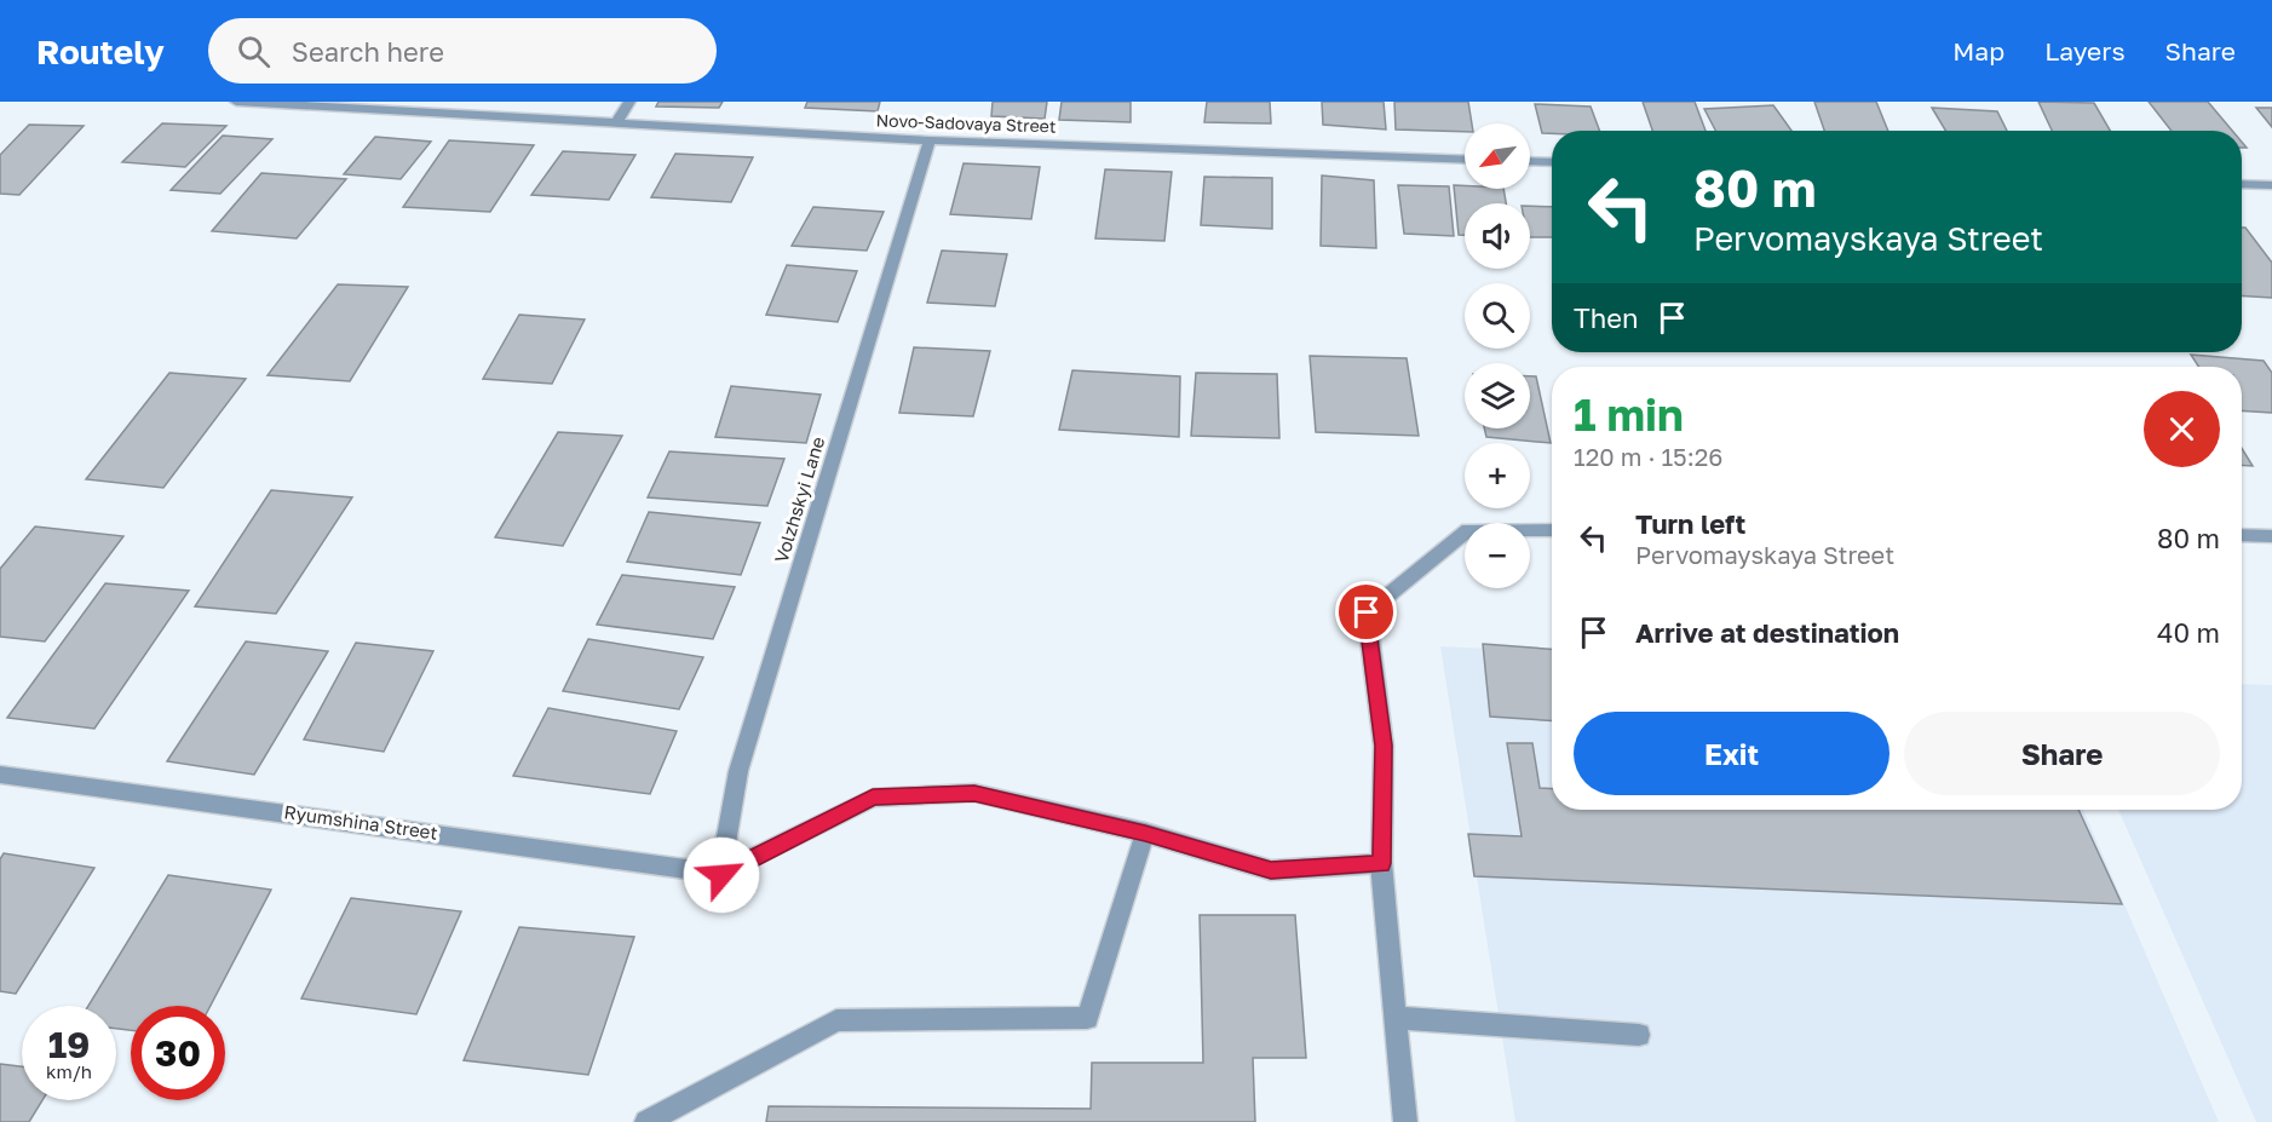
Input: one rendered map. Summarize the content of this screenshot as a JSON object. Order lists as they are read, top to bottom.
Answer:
{
  "streets": {
    "street": ["Novo-Sadovaya Street", "Volzhskyi Lane", "Ryumshina Street"]
  },
  "crossings": [
    ["Novo-Sadovaya Street", "Volzhskyi Lane"],
    ["Volzhskyi Lane", "Ryumshina Street"]
  ],
  "north": "bottom left",
  "page": {
    "header": "Routely",
    "search": "Search here",
    "nav": ["Map", "Layers", "Share"],
    "map_buttons": ["+", "−"],
    "turn": ["80 m", "Pervomayskaya Street"],
    "then": "Then",
    "heading": ["1 min", "120 m · 15:26"],
    "list": [
      {
        "name": "Turn left",
        "note": "Pervomayskaya Street",
        "value": "80 m"
      },
      {
        "name": "Arrive at destination",
        "value": "40 m"
      }
    ],
    "buttons": ["Exit", "Share"],
    "speed": "19 km/h",
    "limit": "30"
  }
}
